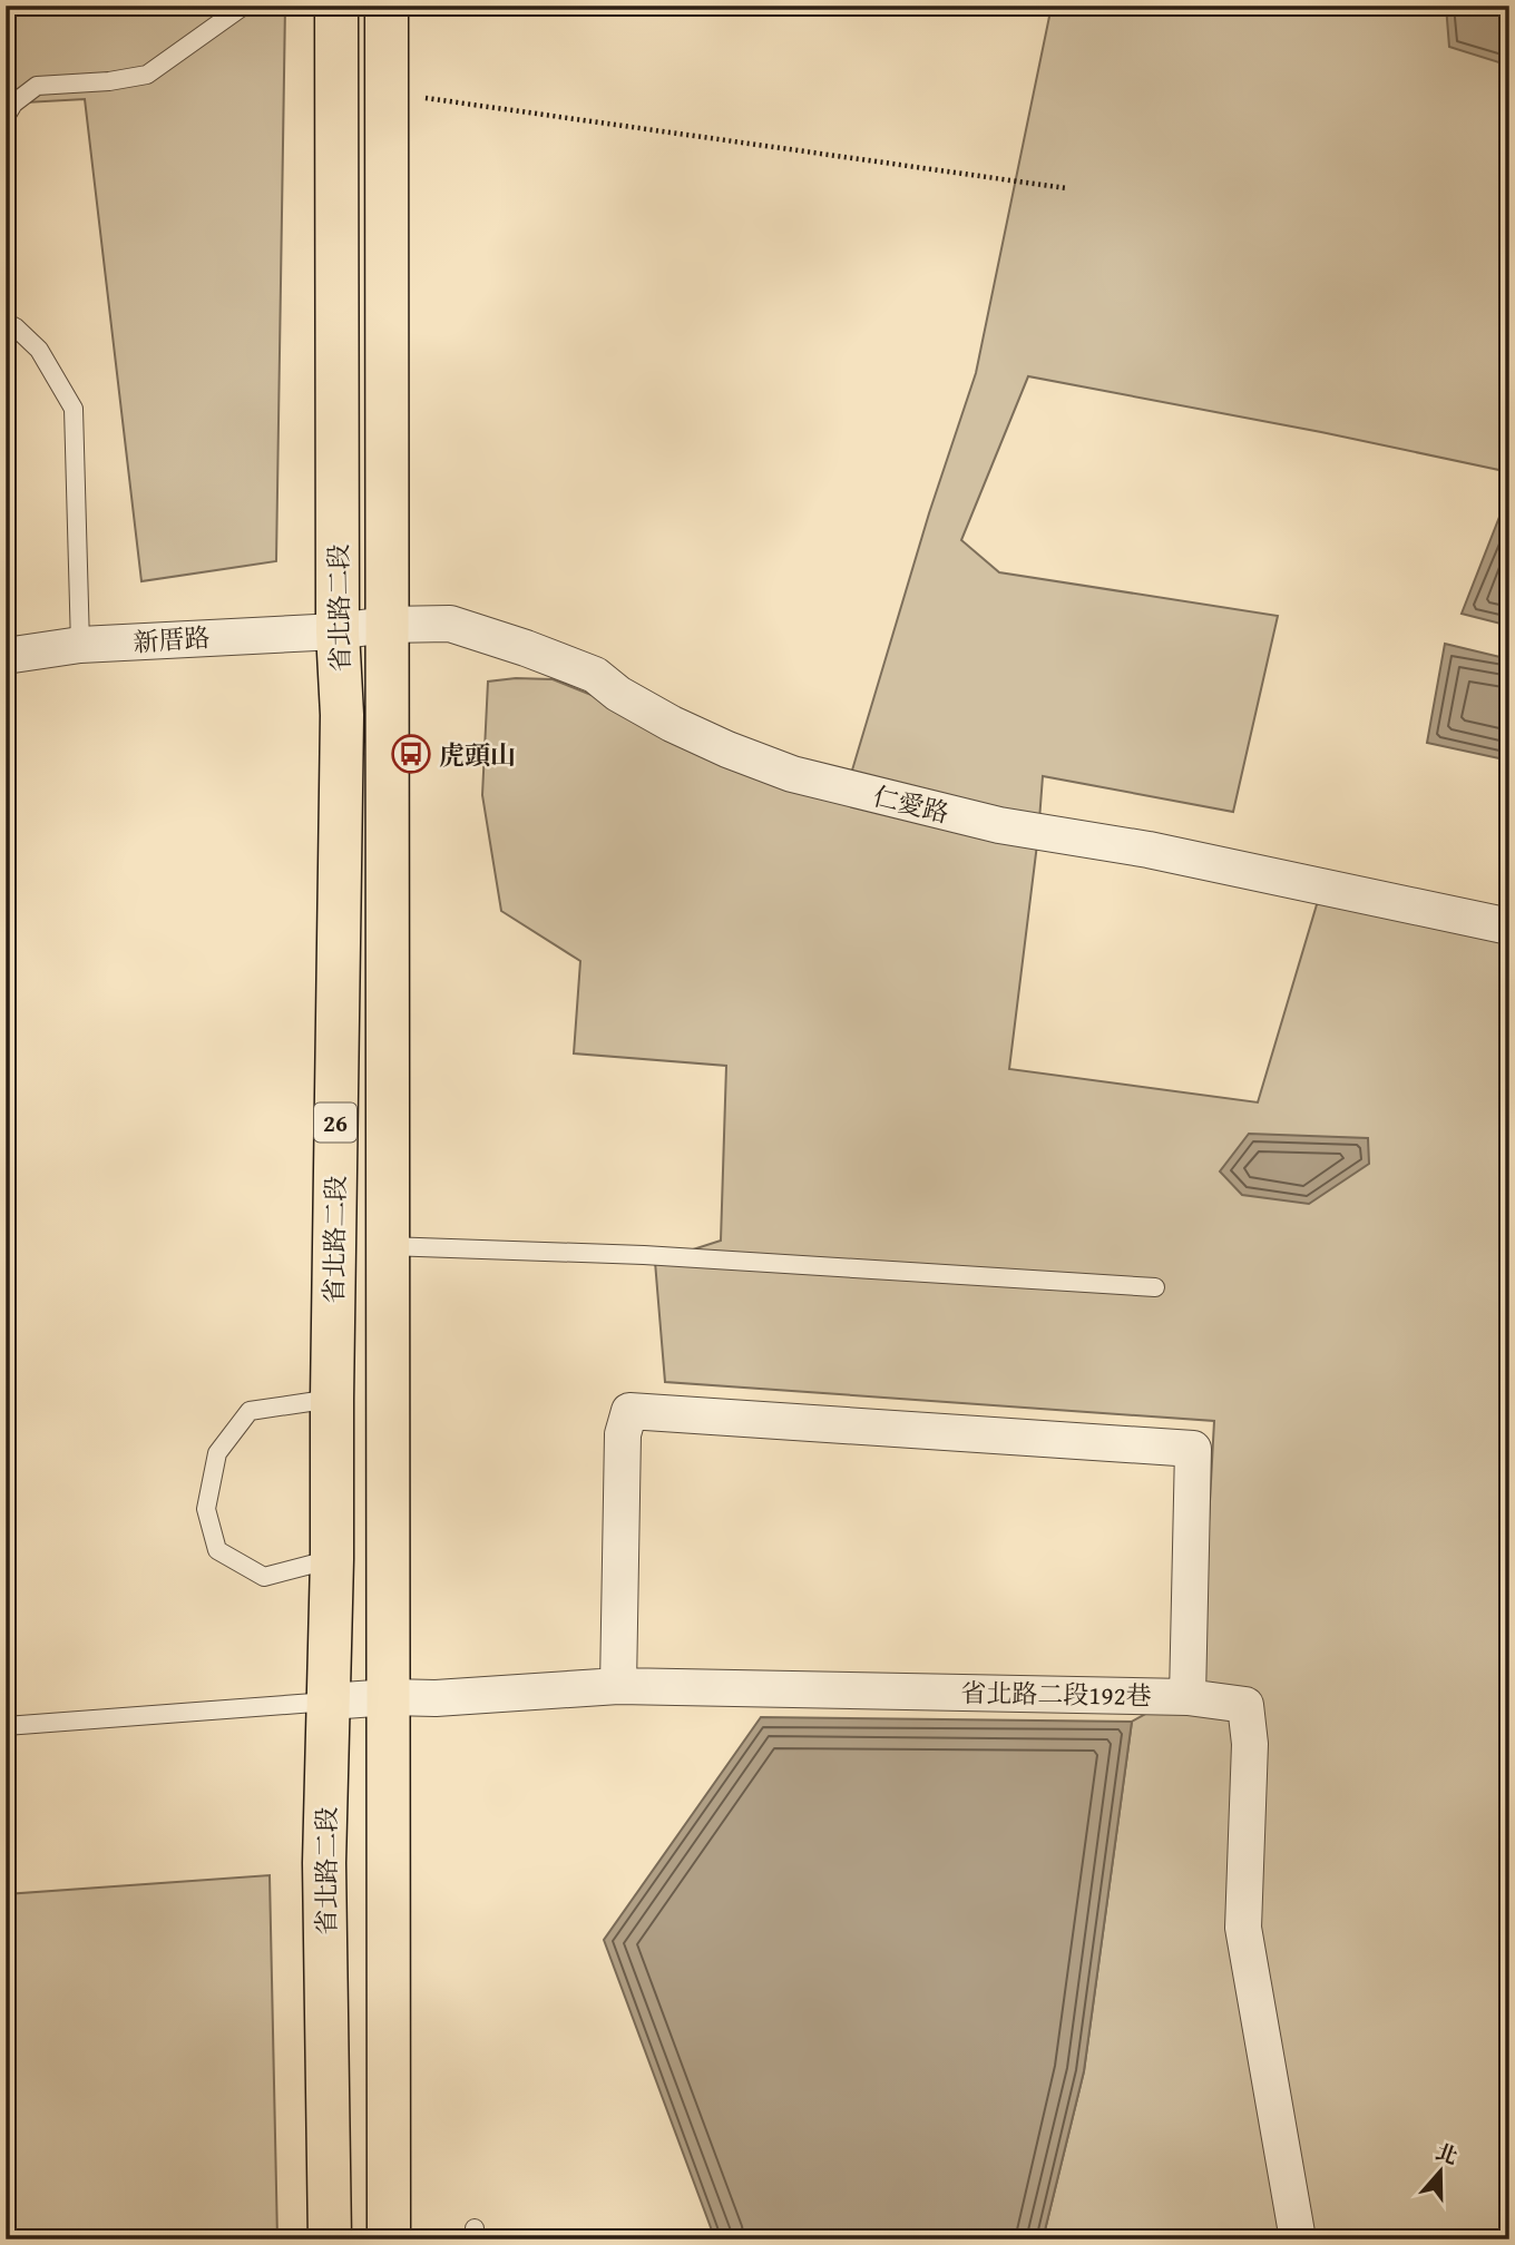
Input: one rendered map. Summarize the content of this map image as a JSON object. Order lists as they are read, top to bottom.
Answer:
{
  "streets": {
    "main road": ["省北路二段", "26"],
    "street": ["新厝路", "仁愛路", "省北路二段192巷"]
  },
  "crossings": [
    ["省北路二段", "新厝路"],
    ["省北路二段", "仁愛路"],
    ["省北路二段", "省北路二段192巷"],
    ["新厝路", "仁愛路"]
  ],
  "places": {
    "bus stop": ["虎頭山"]
  },
  "north": "top"
}
